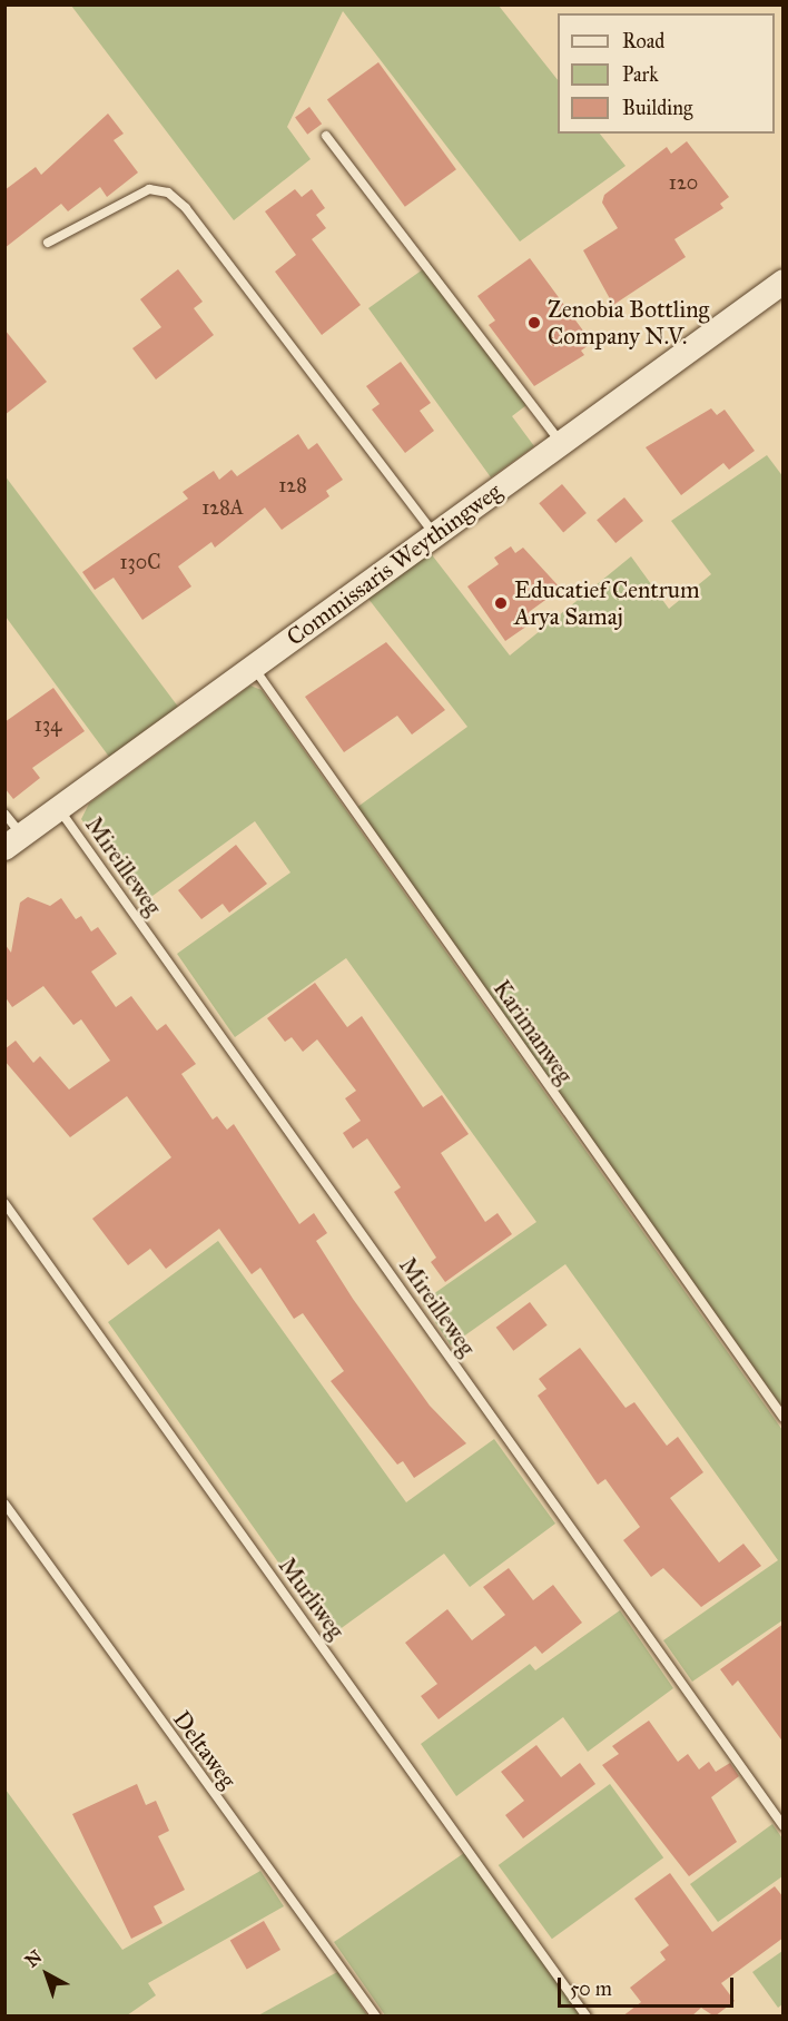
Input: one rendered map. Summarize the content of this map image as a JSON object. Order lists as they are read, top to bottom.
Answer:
{
  "streets": {
    "main road": ["Commissaris Weythingweg"],
    "lane": [
      "Mireilleweg",
      "Karimanweg",
      "Murliweg",
      "Deltaweg"
    ]
  },
  "crossings": [
    ["Commissaris Weythingweg", "Mireilleweg"],
    ["Commissaris Weythingweg", "Karimanweg"]
  ],
  "places": ["Zenobia Bottling Company N.V.", "Educatief Centrum Arya Samaj"],
  "house_numbers": [
    "120",
    "128",
    "128A",
    "130C",
    "134"
  ],
  "legend": ["Road", "Park", "Building"],
  "scale_bar": "50 m",
  "north": "top left"
}
